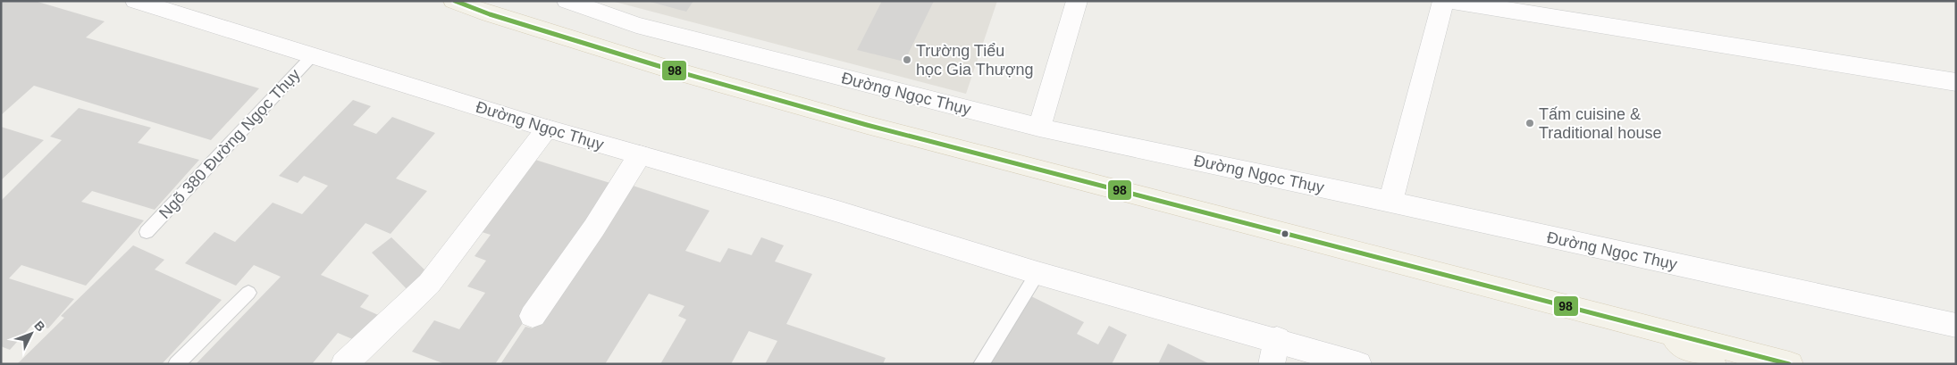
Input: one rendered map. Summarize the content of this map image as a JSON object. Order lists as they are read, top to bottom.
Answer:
{
  "streets": {
    "street": ["Đường Ngọc Thụy"],
    "lane": ["Ngõ 380 Đường Ngọc Thụy"]
  },
  "crossings": [
    ["Đường Ngọc Thụy", "Ngõ 380 Đường Ngọc Thụy"]
  ],
  "places": ["Trường Tiểu học Gia Thượng", "Tấm cuisine & Traditional house"],
  "lines": ["transit line 98"],
  "north": "top right"
}
